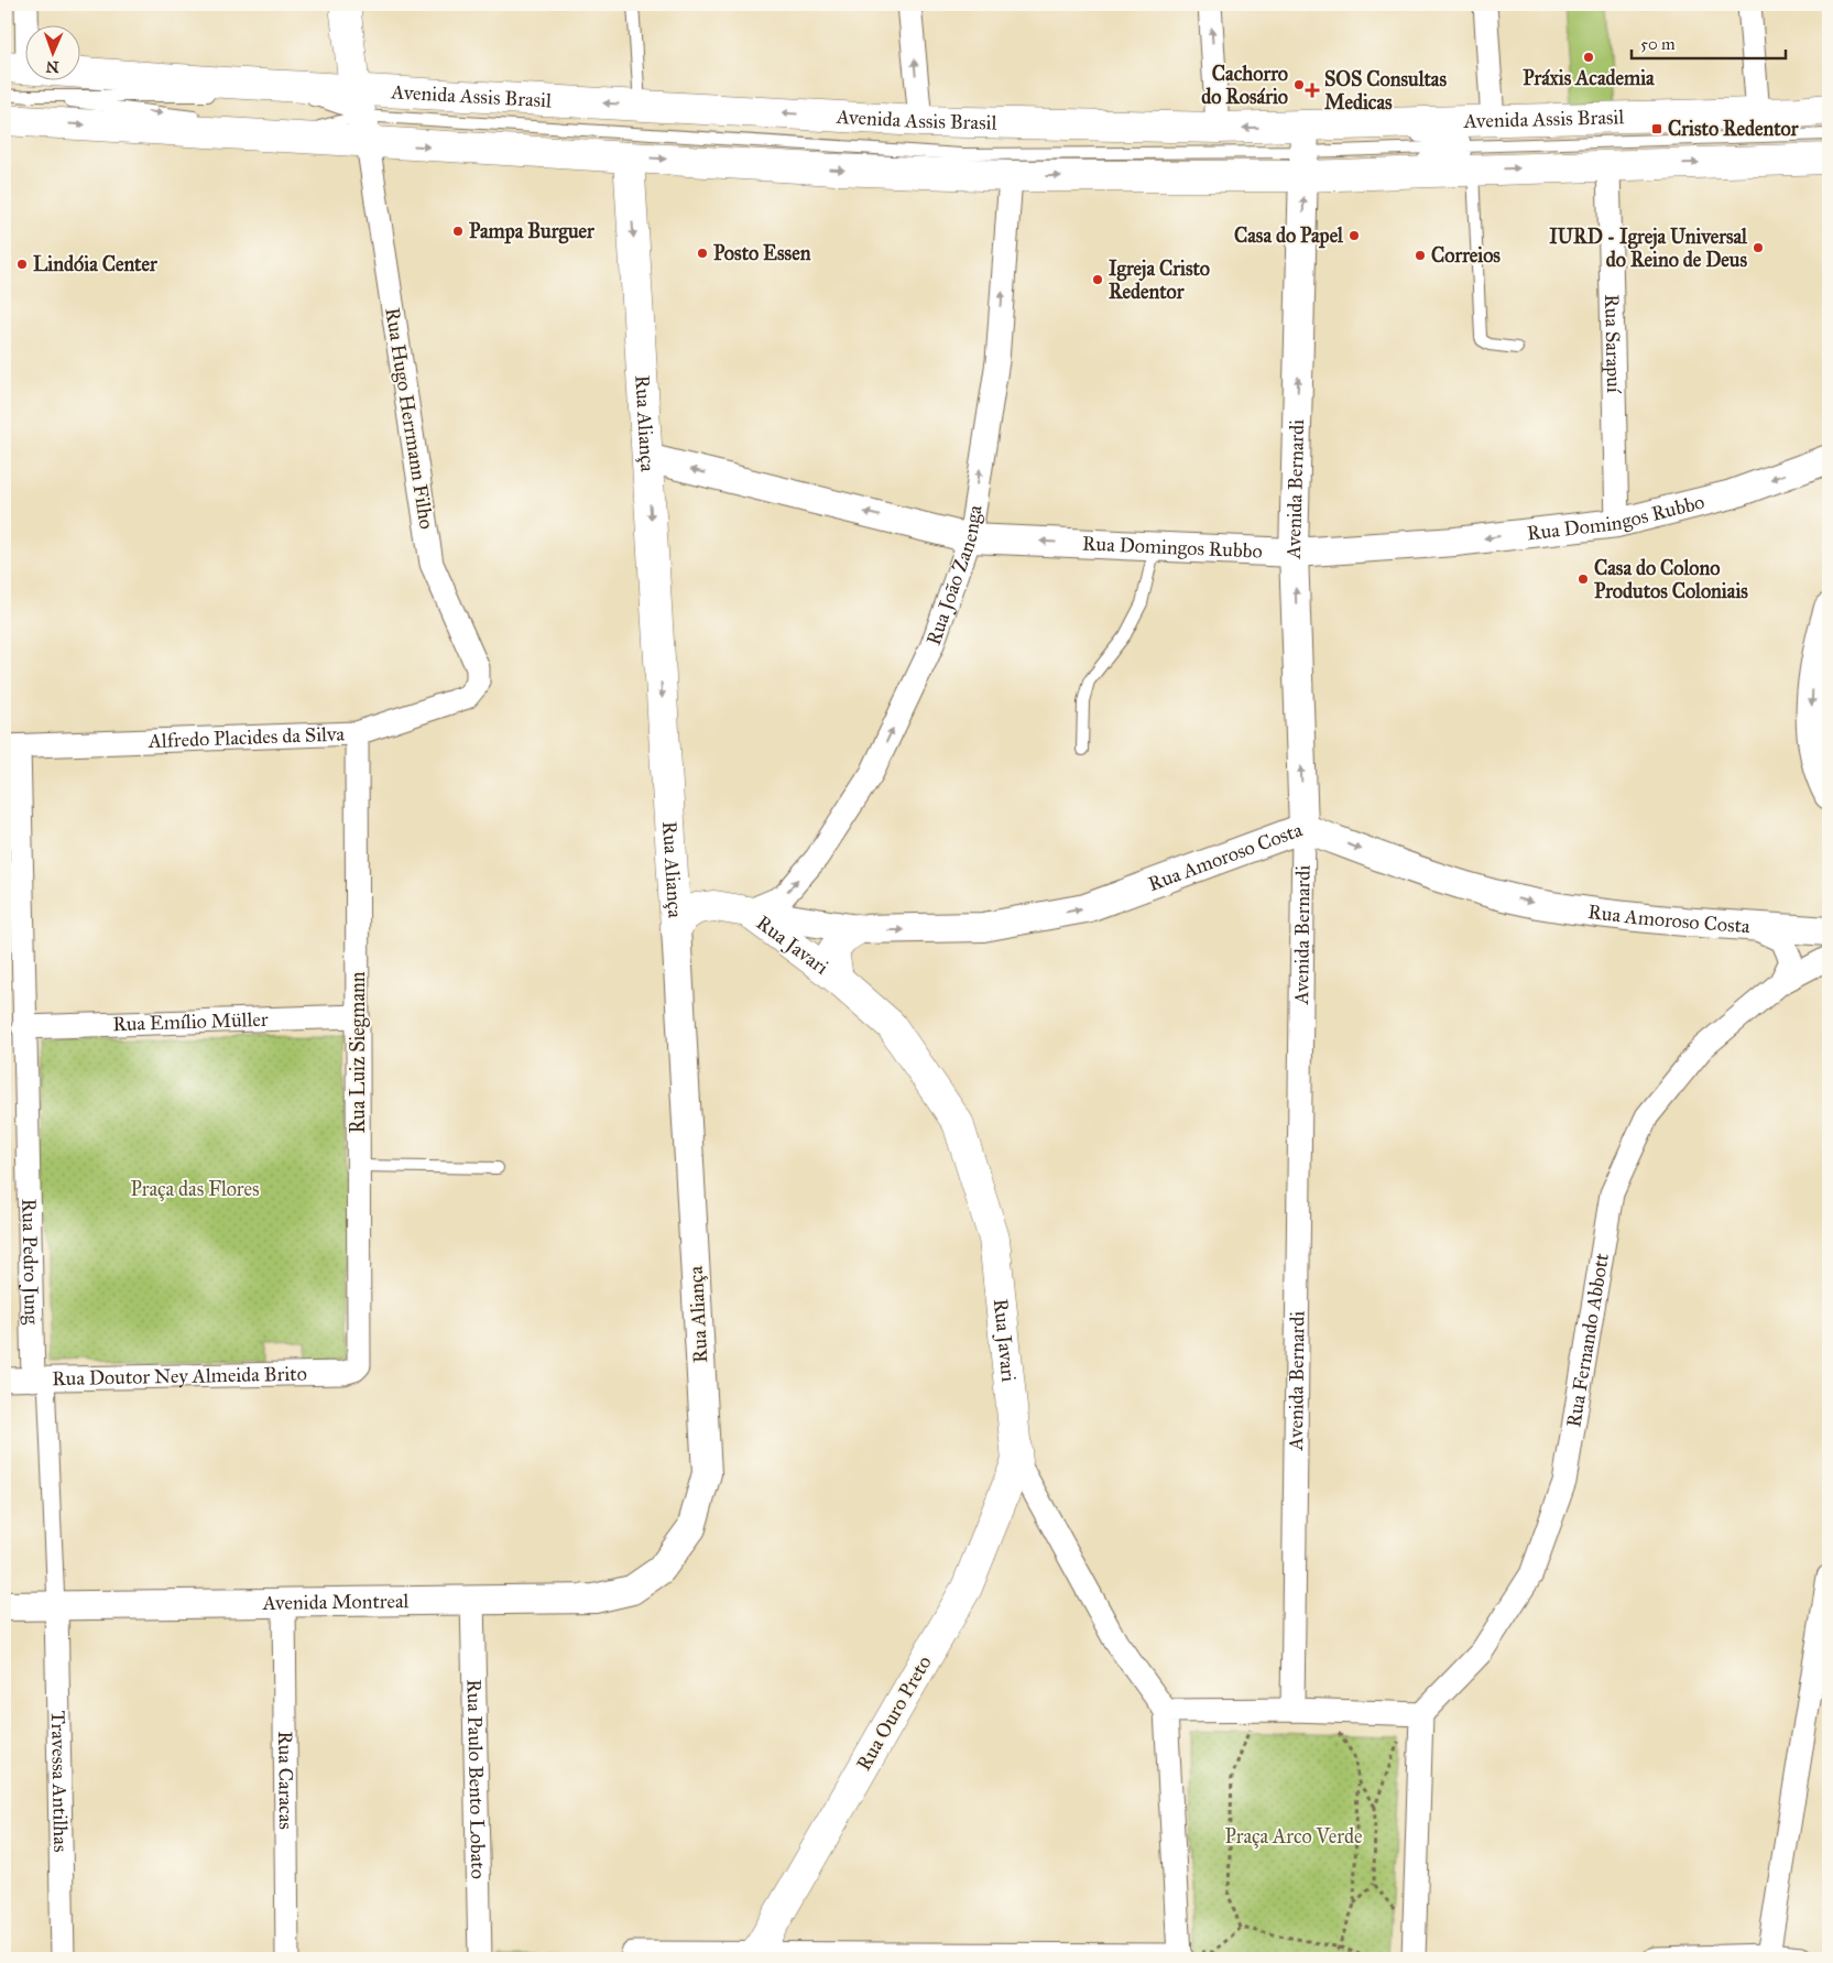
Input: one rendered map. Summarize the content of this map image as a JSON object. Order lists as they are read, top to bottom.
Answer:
{
  "streets": {
    "main road": [
      "Avenida Assis Brasil",
      "Rua Aliança",
      "Rua Amoroso Costa",
      "Rua Javari",
      "Rua Ouro Preto"
    ],
    "street": [
      "Rua Sarapuí",
      "Rua Hugo Herrmann Filho",
      "Avenida Bernardi",
      "Rua Domingos Rubbo",
      "Rua João Zanenga",
      "Alfredo Placides da Silva",
      "Rua Emílio Müller",
      "Rua Luiz Siegmann",
      "Rua Pedro Jung",
      "Rua Fernando Abbott",
      "Rua Doutor Ney Almeida Brito",
      "Avenida Montreal",
      "Rua Paulo Bento Lobato",
      "Rua Caracas",
      "Travessa Antilhas"
    ]
  },
  "crossings": [
    ["Avenida Assis Brasil", "Rua Sarapuí"],
    ["Avenida Assis Brasil", "Rua Hugo Herrmann Filho"],
    ["Avenida Assis Brasil", "Rua Aliança"],
    ["Avenida Assis Brasil", "Avenida Bernardi"],
    ["Avenida Assis Brasil", "Rua João Zanenga"],
    ["Rua Sarapuí", "Rua Domingos Rubbo"],
    ["Rua Hugo Herrmann Filho", "Alfredo Placides da Silva"],
    ["Rua Aliança", "Rua Domingos Rubbo"],
    ["Rua Aliança", "Rua Amoroso Costa"],
    ["Rua Aliança", "Avenida Montreal"],
    ["Avenida Bernardi", "Rua Domingos Rubbo"],
    ["Avenida Bernardi", "Rua Amoroso Costa"],
    ["Rua Domingos Rubbo", "Rua João Zanenga"],
    ["Rua João Zanenga", "Rua Amoroso Costa"],
    ["Rua João Zanenga", "Rua Javari"],
    ["Alfredo Placides da Silva", "Rua Luiz Siegmann"],
    ["Alfredo Placides da Silva", "Rua Pedro Jung"],
    ["Rua Amoroso Costa", "Rua Javari"],
    ["Rua Amoroso Costa", "Rua Fernando Abbott"],
    ["Rua Javari", "Rua Ouro Preto"],
    ["Rua Emílio Müller", "Rua Luiz Siegmann"],
    ["Rua Emílio Müller", "Rua Pedro Jung"],
    ["Rua Luiz Siegmann", "Rua Doutor Ney Almeida Brito"],
    ["Rua Pedro Jung", "Rua Doutor Ney Almeida Brito"],
    ["Avenida Montreal", "Rua Paulo Bento Lobato"],
    ["Avenida Montreal", "Rua Caracas"],
    ["Avenida Montreal", "Travessa Antilhas"]
  ],
  "one_way": [
    "Rua Aliança",
    "Avenida Bernardi",
    "Rua Domingos Rubbo",
    "Rua João Zanenga",
    "Rua Amoroso Costa"
  ],
  "parks": ["Praça das Flores", "Praça Arco Verde"],
  "places": {
    "other": [
      "Práxis Academia",
      "Cachorro do Rosário",
      "Pampa Burguer",
      "Casa do Papel",
      "IURD - Igreja Universal do Reino de Deus",
      "Posto Essen",
      "Correios",
      "Lindóia Center",
      "Igreja Cristo Redentor",
      "Casa do Colono Produtos Coloniais"
    ],
    "health": ["SOS Consultas Medicas"],
    "transit": ["Cristo Redentor"]
  },
  "scale_bar": "50 m",
  "north": "bottom"
}
